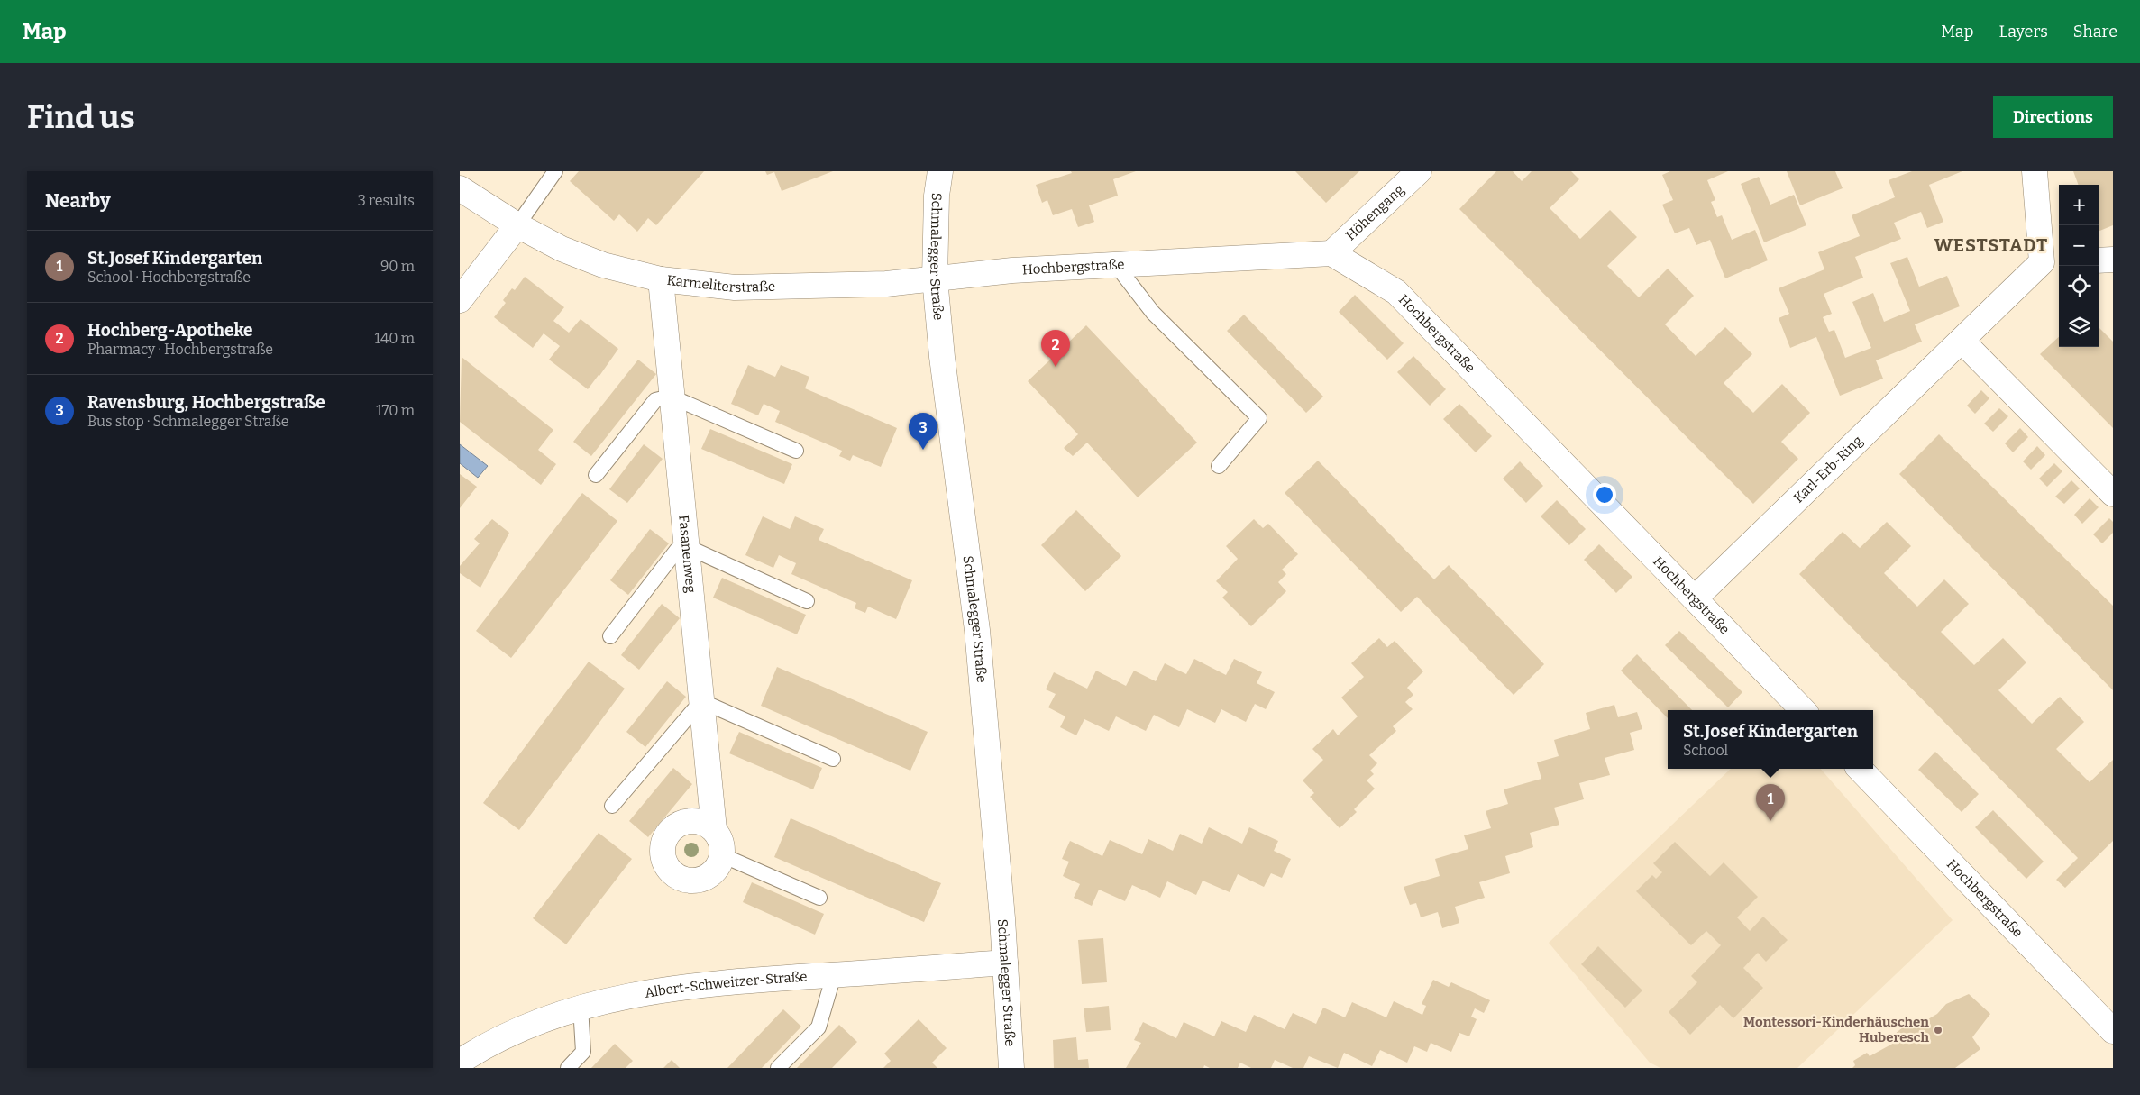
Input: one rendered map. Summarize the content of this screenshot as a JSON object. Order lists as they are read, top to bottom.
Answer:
{
  "streets": {
    "street": [
      "Höhengang",
      "Schmalegger Straße",
      "Hochbergstraße",
      "Karmeliterstraße",
      "Karl-Erb-Ring",
      "Fasanenweg",
      "Albert-Schweitzer-Straße"
    ]
  },
  "crossings": [
    ["Höhengang", "Hochbergstraße"],
    ["Schmalegger Straße", "Hochbergstraße"],
    ["Schmalegger Straße", "Karmeliterstraße"],
    ["Schmalegger Straße", "Albert-Schweitzer-Straße"],
    ["Hochbergstraße", "Karmeliterstraße"],
    ["Hochbergstraße", "Karl-Erb-Ring"],
    ["Karmeliterstraße", "Fasanenweg"]
  ],
  "districts": ["WESTSTADT"],
  "places": ["Montessori-Kinderhäuschen Huberesch"],
  "page": {
    "header": "Map",
    "nav": ["Map", "Layers", "Share"],
    "buttons": "Directions",
    "title": "Find us",
    "heading": ["Nearby", "3 results"],
    "map_buttons": ["+", "−"],
    "list": [
      {
        "mark": "1",
        "name": "St.Josef Kindergarten",
        "note": "School · Hochbergstraße",
        "value": "90 m"
      },
      {
        "mark": "2",
        "name": "Hochberg-Apotheke",
        "note": "Pharmacy · Hochbergstraße",
        "value": "140 m"
      },
      {
        "mark": "3",
        "name": "Ravensburg, Hochbergstraße",
        "note": "Bus stop · Schmalegger Straße",
        "value": "170 m"
      }
    ],
    "pins": ["2", "3", "1"],
    "popup": ["St.Josef Kindergarten", "School"]
  }
}
